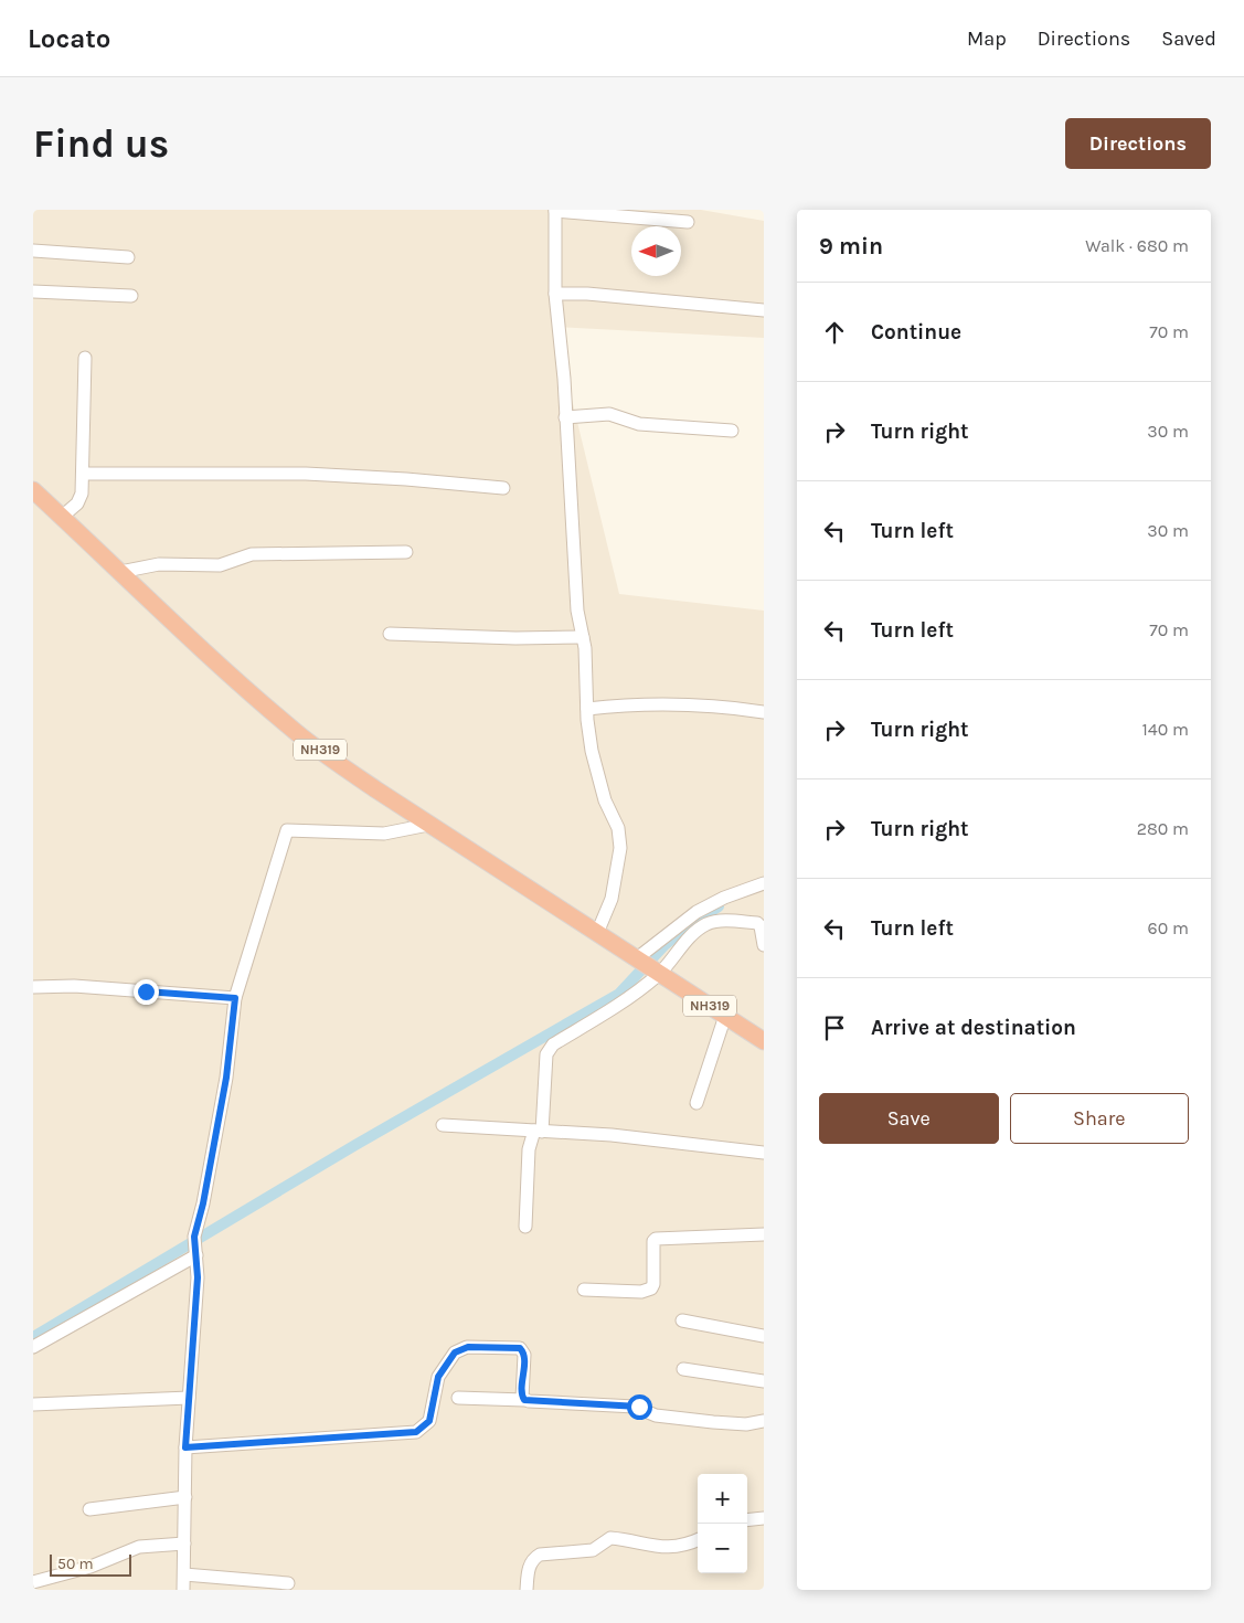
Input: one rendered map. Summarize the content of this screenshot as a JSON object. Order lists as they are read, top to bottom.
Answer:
{
  "streets": {
    "highway": ["NH319"]
  },
  "scale_bar": "50 m",
  "north": "left",
  "page": {
    "header": "Locato",
    "nav": ["Map", "Directions", "Saved"],
    "buttons": [
      "Directions",
      ["Save", "Share"]
    ],
    "title": "Find us",
    "heading": ["9 min", "Walk · 680 m"],
    "list": [
      ["Continue", "70 m"],
      ["Turn right", "30 m"],
      ["Turn left", "30 m"],
      ["Turn left", "70 m"],
      ["Turn right", "140 m"],
      ["Turn right", "280 m"],
      ["Turn left", "60 m"],
      "Arrive at destination"
    ],
    "map_buttons": ["+", "−"],
    "scale": "50 m"
  }
}
